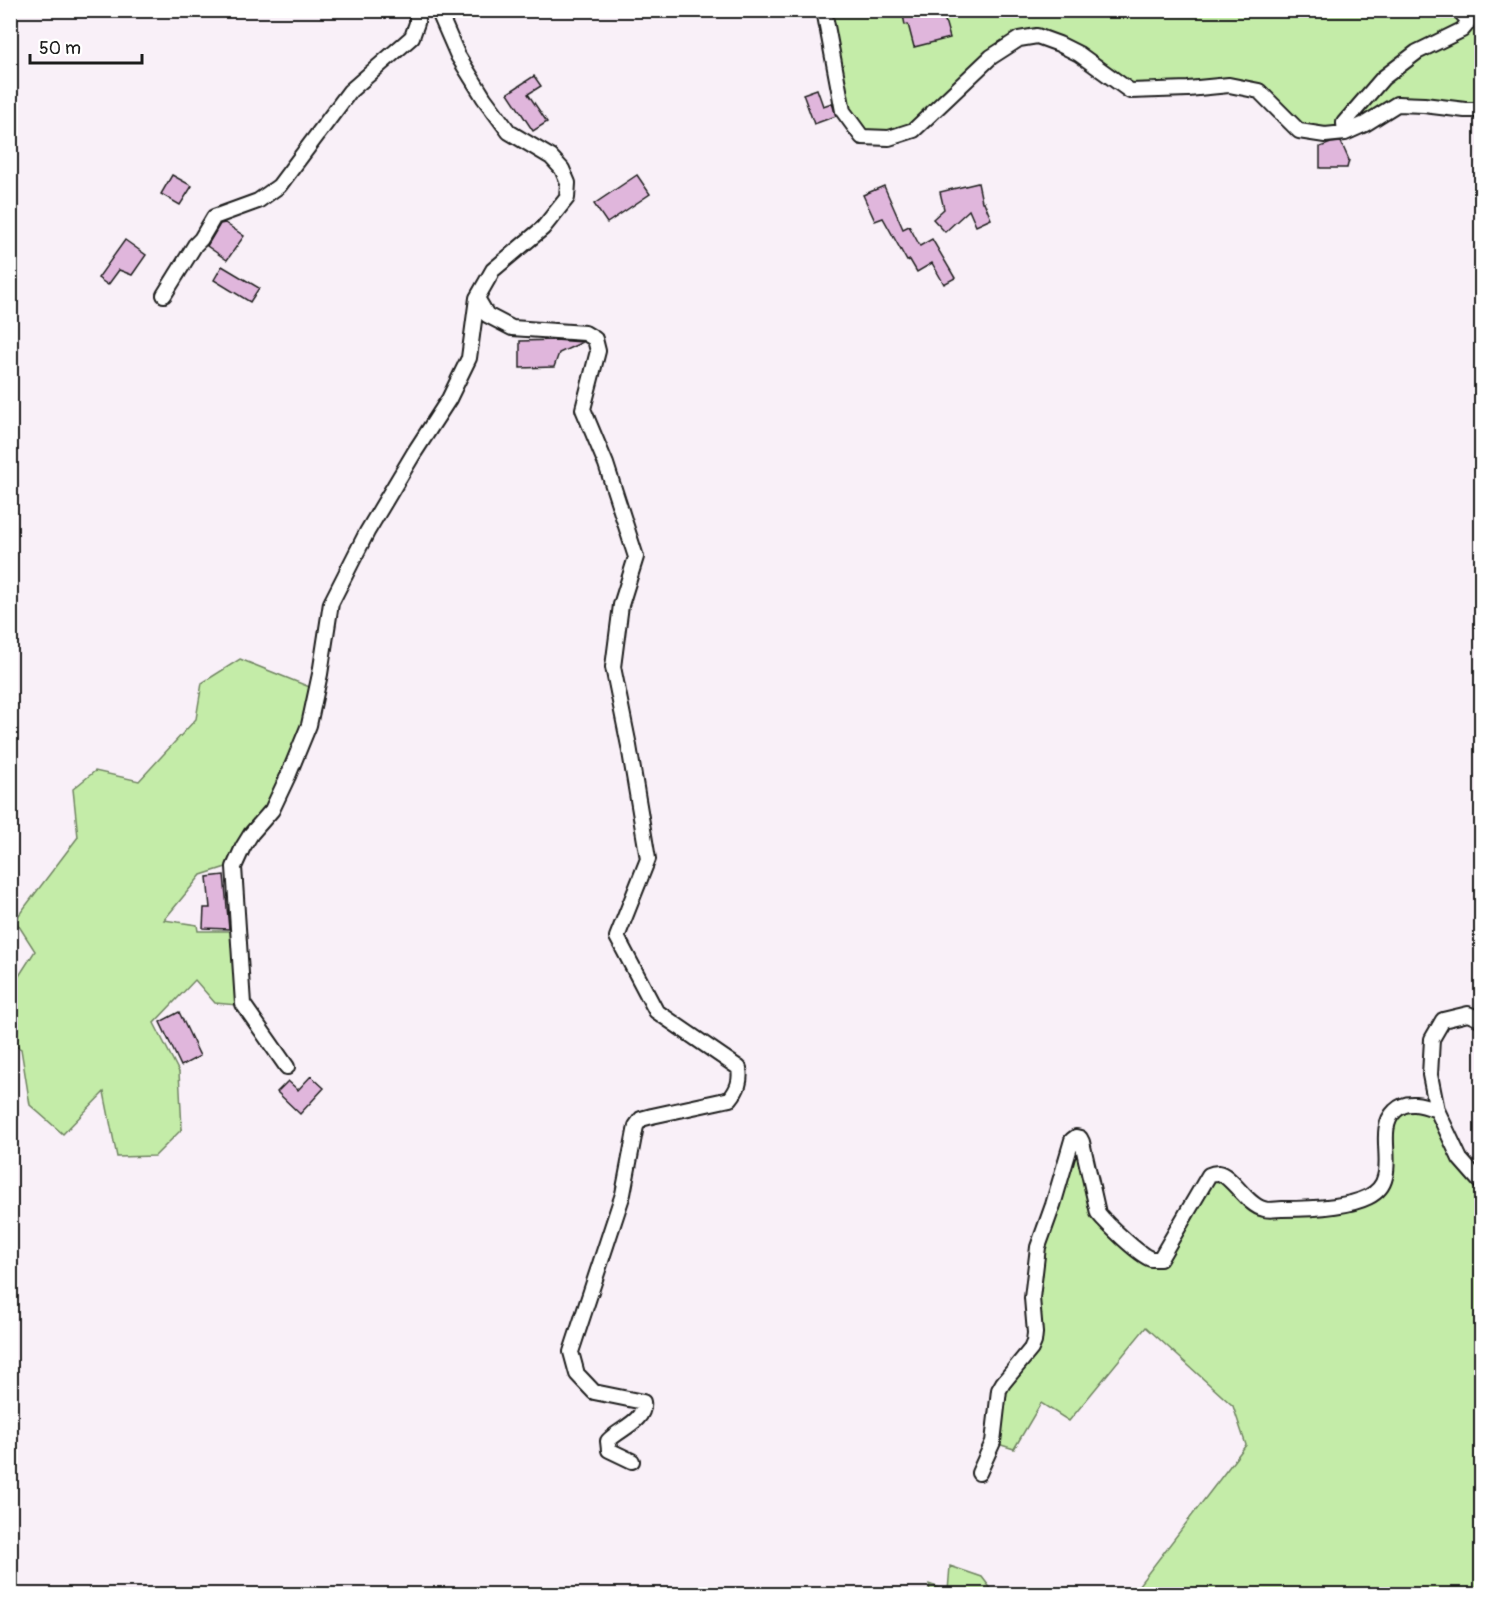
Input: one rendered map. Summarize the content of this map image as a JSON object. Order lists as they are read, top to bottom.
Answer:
{
  "scale_bar": "50 m"
}
